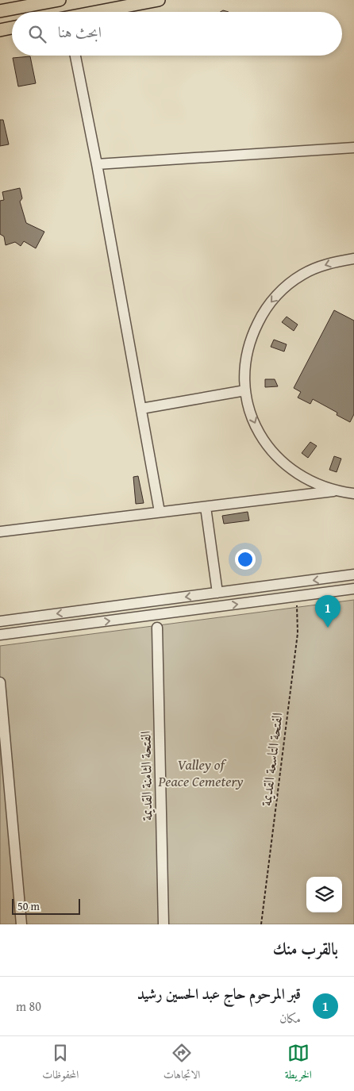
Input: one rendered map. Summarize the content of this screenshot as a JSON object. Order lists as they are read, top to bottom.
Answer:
{
  "streets": {
    "street": ["الفتحة الثامنة القديمة"],
    "path": ["الفتحة التاسعة القديمة"]
  },
  "parks": ["Valley of Peace Cemetery"],
  "scale_bar": "50 m",
  "page": {
    "search": "ابحث هنا",
    "pins": "1",
    "scale": "50 m",
    "heading": "بالقرب منك",
    "list": [
      {
        "mark": "1",
        "name": "قبر المرحوم حاج عبد الحسين رشيد",
        "note": "مكان",
        "value": "80 m"
      }
    ],
    "nav": ["الخريطة", "الاتجاهات", "المحفوظات"]
  }
}
